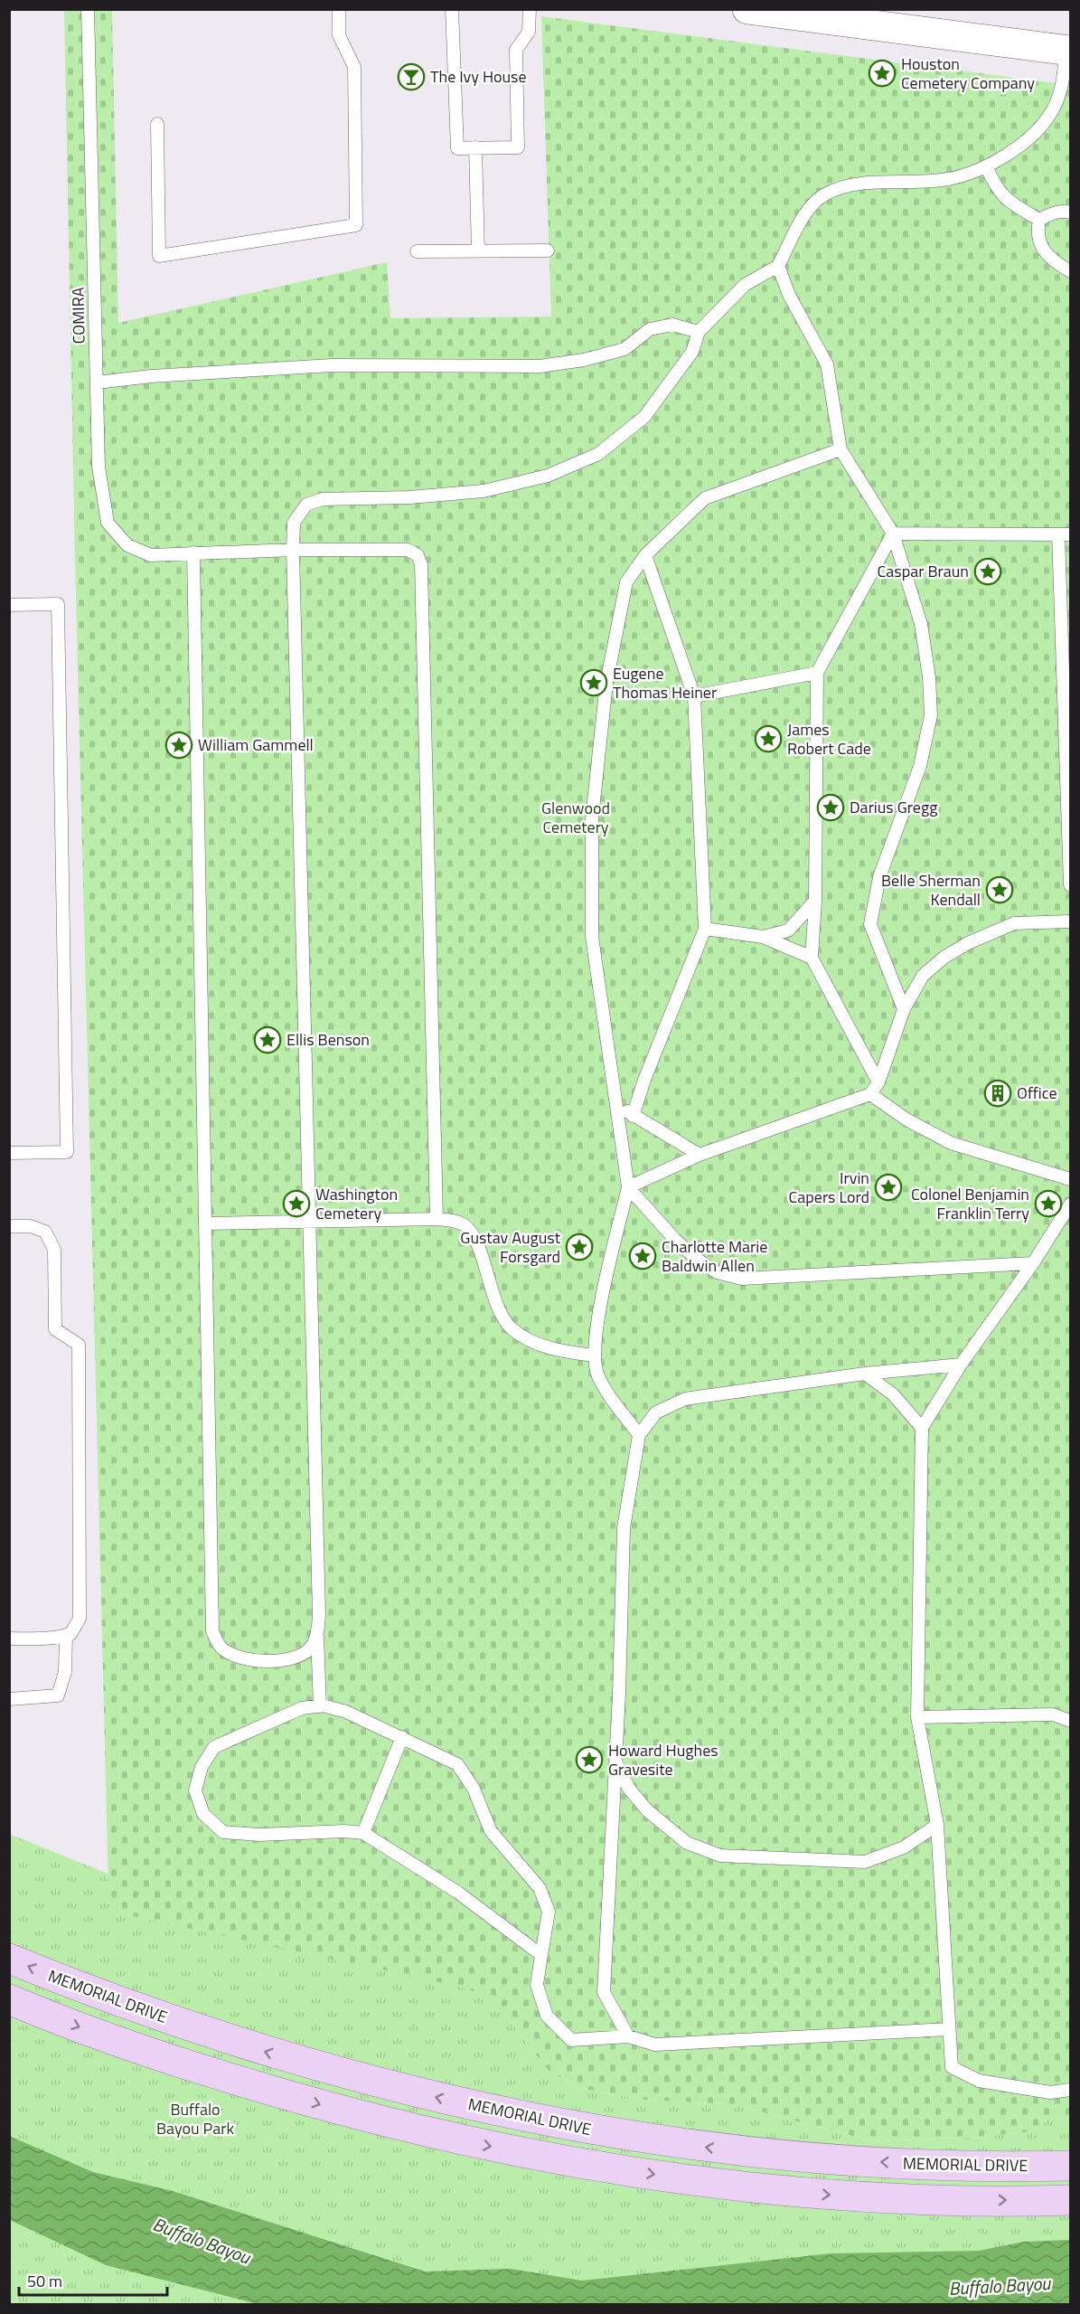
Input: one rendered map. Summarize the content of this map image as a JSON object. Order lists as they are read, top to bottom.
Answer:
{
  "streets": {
    "main road": ["MEMORIAL DRIVE"],
    "lane": ["COMIRA"]
  },
  "water": ["Buffalo Bayou"],
  "parks": ["Glenwood Cemetery", "Buffalo Bayou Park"],
  "places": {
    "place": [
      "Houston Cemetery Company",
      "Caspar Braun",
      "Eugene Thomas Heiner",
      "James Robert Cade",
      "William Gammell",
      "Darius Gregg",
      "Belle Sherman Kendall",
      "Ellis Benson",
      "Irvin Capers Lord",
      "Washington Cemetery",
      "Colonel Benjamin Franklin Terry",
      "Gustav August Forsgard",
      "Charlotte Marie Baldwin Allen",
      "Howard Hughes Gravesite"
    ],
    "bar": ["The Ivy House"],
    "building": ["Office"]
  },
  "scale_bar": "50 m"
}
